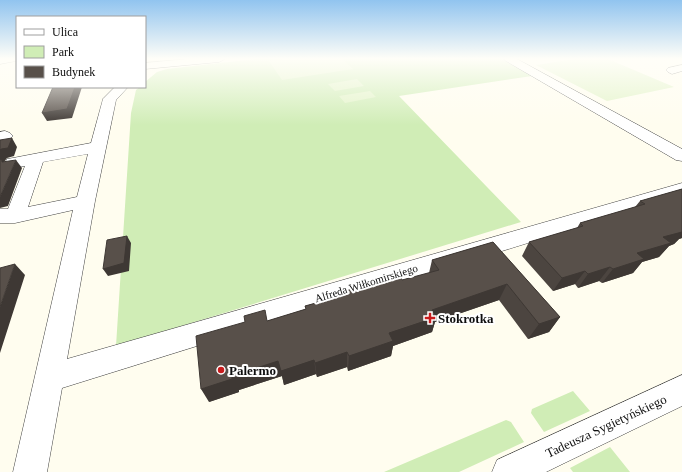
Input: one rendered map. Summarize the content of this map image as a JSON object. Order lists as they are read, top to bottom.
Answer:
{
  "streets": {
    "street": ["Alfreda Wiłkomirskiego", "Tadeusza Sygietyńskiego"]
  },
  "places": {
    "health": ["Stokrotka"],
    "other": ["Palermo"]
  },
  "legend": ["Ulica", "Park", "Budynek"]
}
